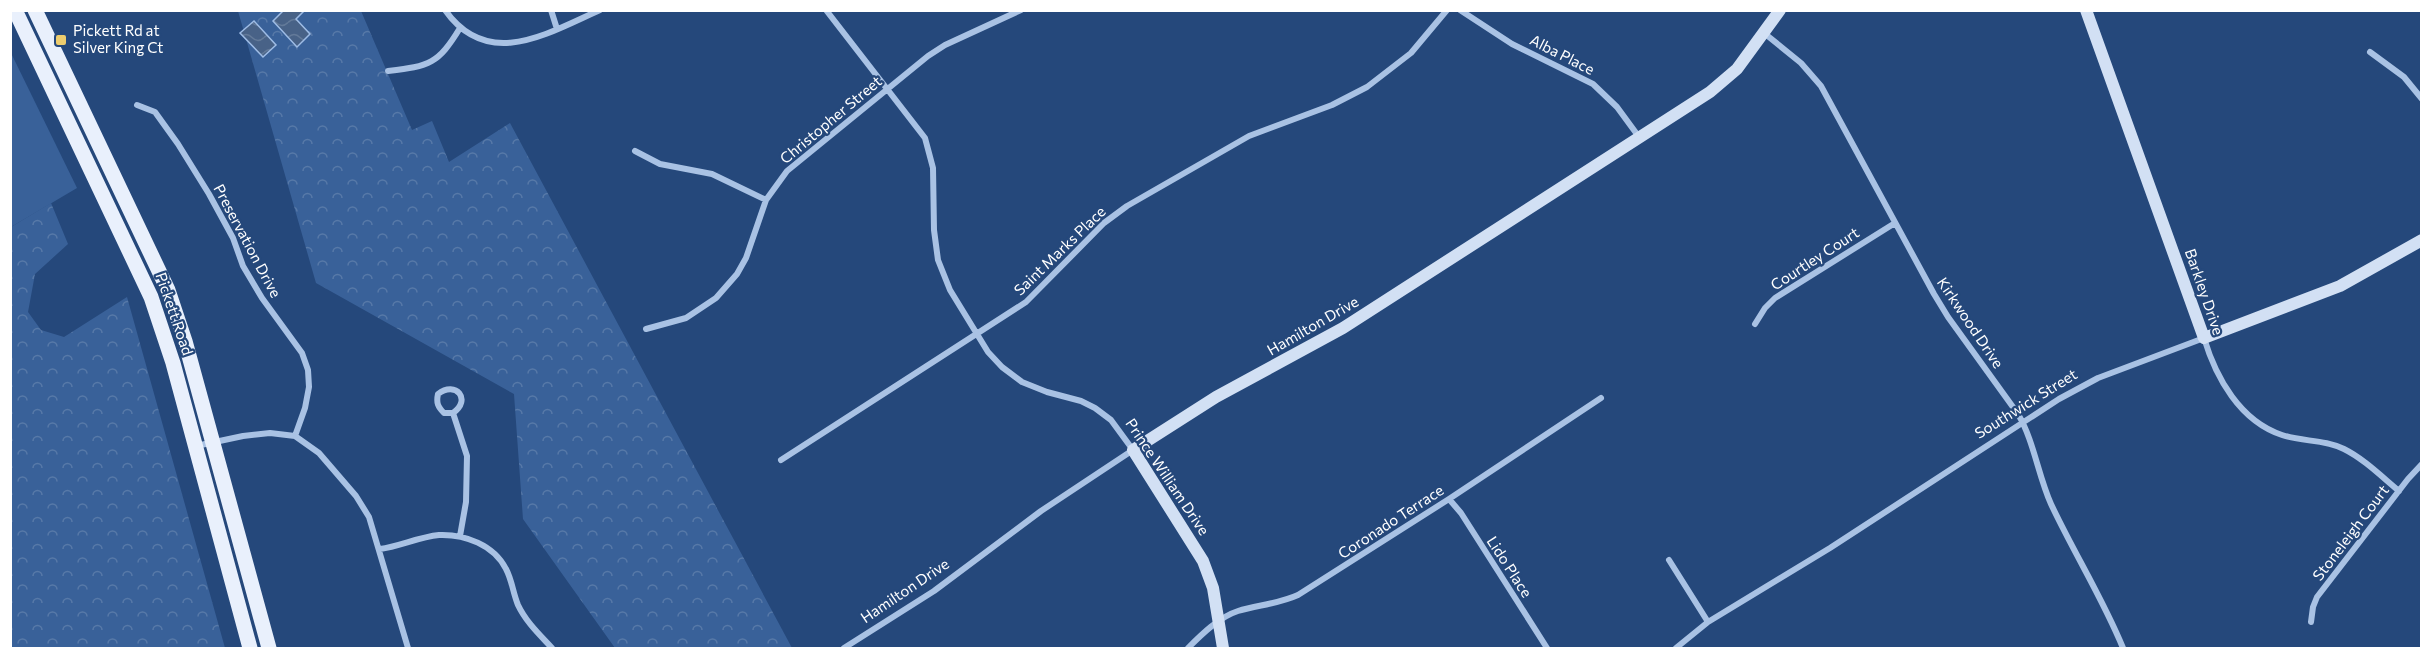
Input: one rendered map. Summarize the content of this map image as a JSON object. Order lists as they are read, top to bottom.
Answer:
{
  "streets": {
    "main road": ["Pickett Road"],
    "street": [
      "Alba Place",
      "Christopher Street",
      "Preservation Drive",
      "Saint Marks Place",
      "Courtley Court",
      "Barkley Drive",
      "Kirkwood Drive",
      "Hamilton Drive",
      "Southwick Street",
      "Prince William Drive",
      "Coronado Terrace",
      "Stoneleigh Court",
      "Lido Place"
    ]
  },
  "crossings": [
    ["Alba Place", "Hamilton Drive"],
    ["Christopher Street", "Prince William Drive"],
    ["Saint Marks Place", "Prince William Drive"],
    ["Courtley Court", "Kirkwood Drive"],
    ["Barkley Drive", "Southwick Street"],
    ["Barkley Drive", "Stoneleigh Court"],
    ["Kirkwood Drive", "Hamilton Drive"],
    ["Kirkwood Drive", "Southwick Street"],
    ["Hamilton Drive", "Prince William Drive"],
    ["Prince William Drive", "Coronado Terrace"],
    ["Coronado Terrace", "Lido Place"]
  ],
  "places": {
    "transit": ["Pickett Rd at Silver King Ct"]
  }
}
